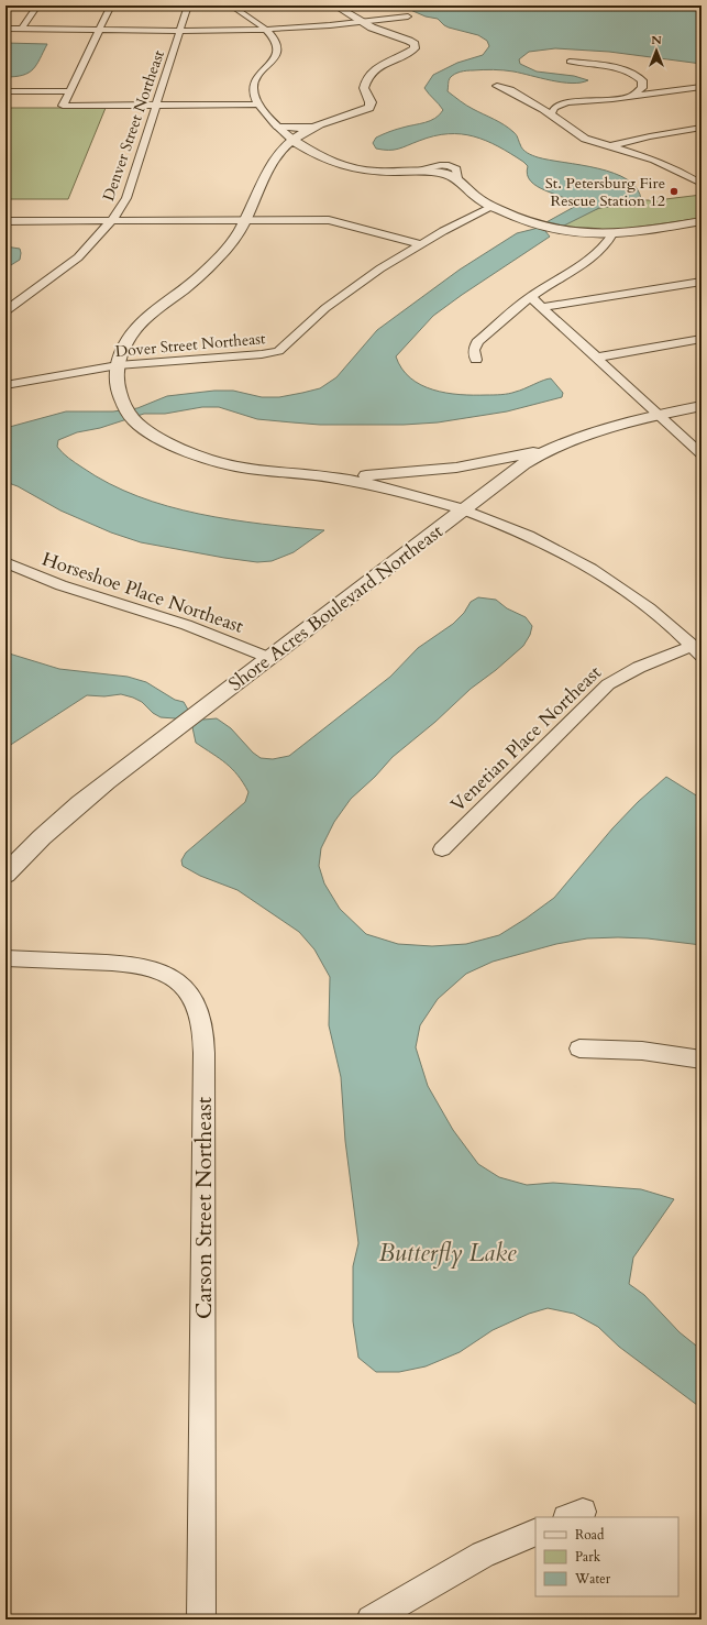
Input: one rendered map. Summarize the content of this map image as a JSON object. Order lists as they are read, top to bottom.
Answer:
{
  "streets": {
    "street": [
      "Denver Street Northeast",
      "Dover Street Northeast",
      "Horseshoe Place Northeast",
      "Shore Acres Boulevard Northeast",
      "Venetian Place Northeast",
      "Carson Street Northeast"
    ]
  },
  "crossings": [
    ["Horseshoe Place Northeast", "Shore Acres Boulevard Northeast"]
  ],
  "water": ["Butterfly Lake"],
  "places": ["St. Petersburg Fire Rescue Station 12"],
  "legend": ["Road", "Park", "Water"],
  "north": "top"
}
